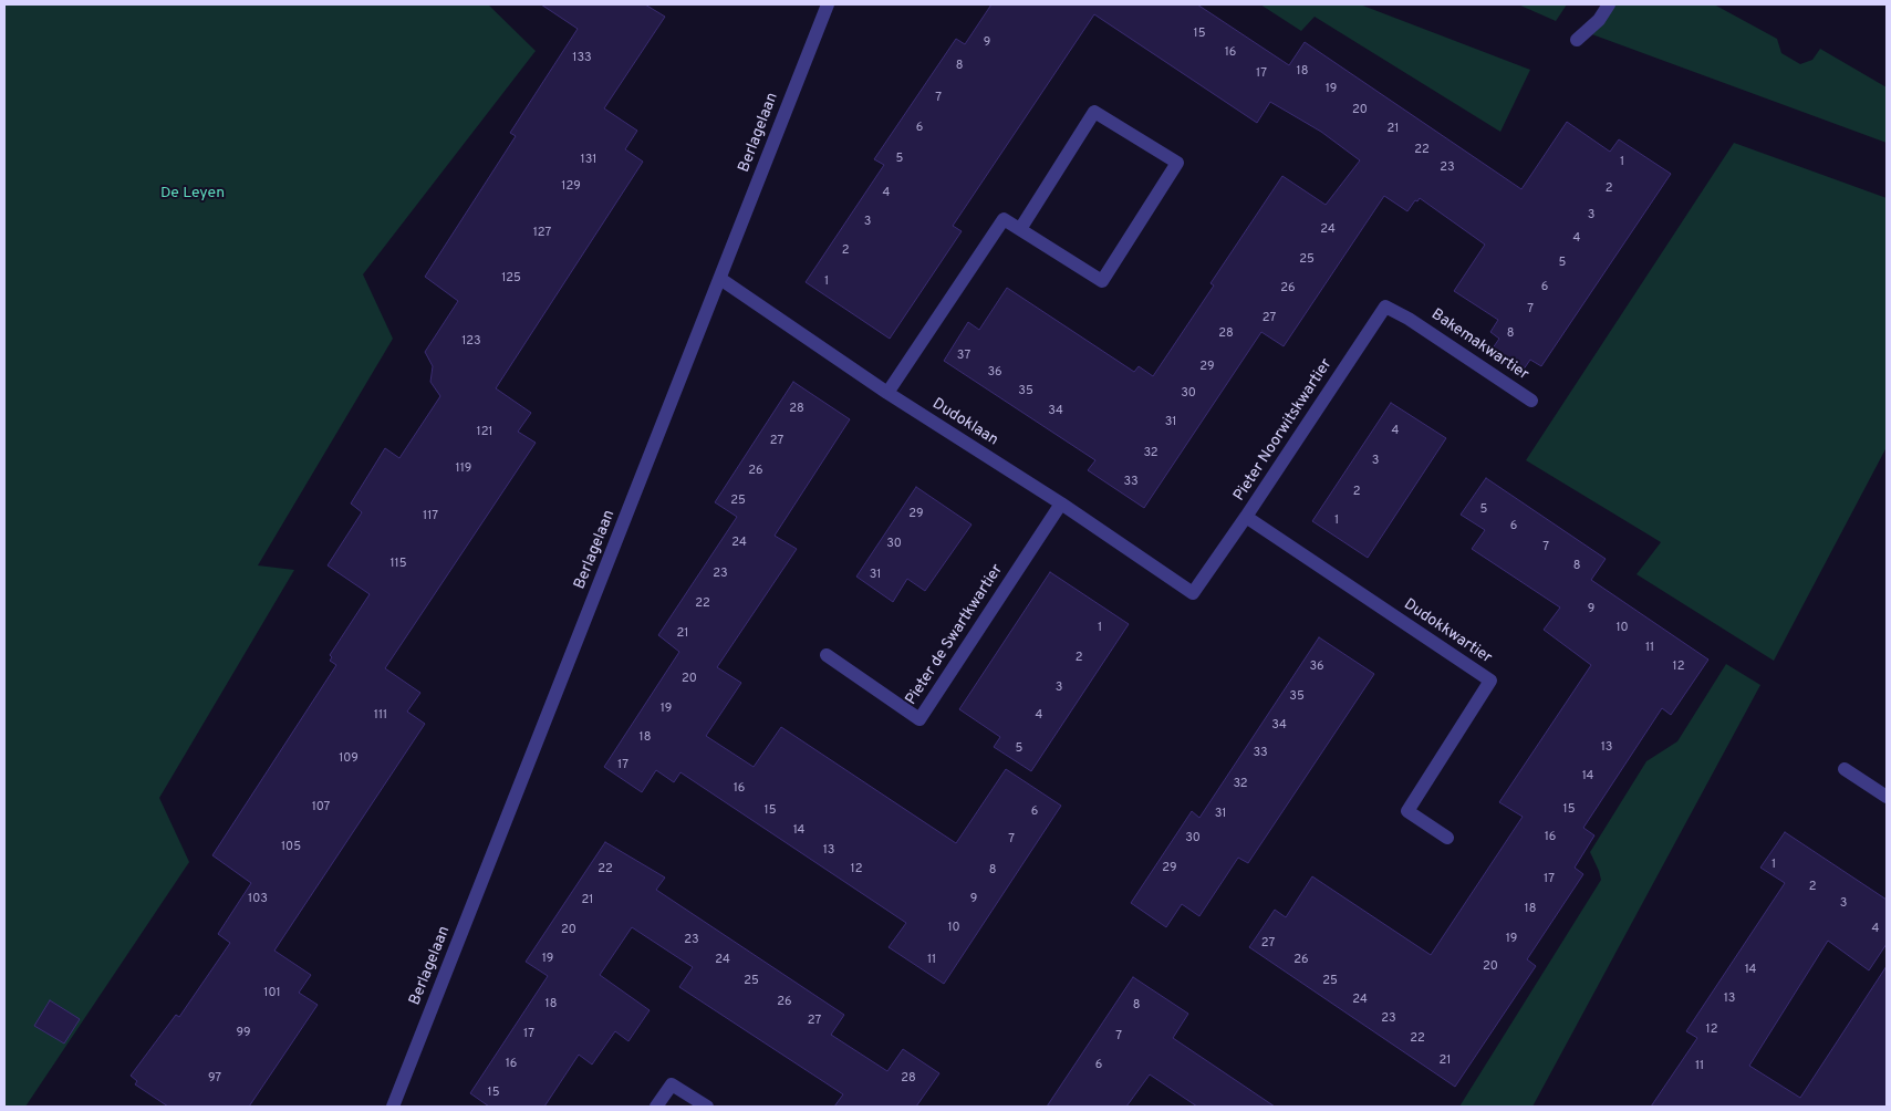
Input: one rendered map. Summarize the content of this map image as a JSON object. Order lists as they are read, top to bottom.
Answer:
{
  "streets": {
    "street": [
      "Berlagelaan",
      "Bakemakwartier",
      "Dudoklaan",
      "Pieter Noorwitskwartier",
      "Dudokkwartier",
      "Pieter de Swartkwartier"
    ]
  },
  "crossings": [
    ["Berlagelaan", "Dudoklaan"],
    ["Bakemakwartier", "Pieter Noorwitskwartier"],
    ["Dudoklaan", "Pieter Noorwitskwartier"],
    ["Dudoklaan", "Pieter de Swartkwartier"],
    ["Pieter Noorwitskwartier", "Dudokkwartier"]
  ],
  "parks": ["De Leyen"],
  "house_numbers": [
    "15",
    "9",
    "16",
    "133",
    "8",
    "18",
    "17",
    "19",
    "7",
    "20",
    "6",
    "21",
    "22",
    "5",
    "131",
    "1",
    "23",
    "129",
    "2",
    "4",
    "3",
    "3",
    "24",
    "127",
    "4",
    "2",
    "25",
    "5",
    "125",
    "1",
    "6",
    "26",
    "7",
    "27",
    "28",
    "8",
    "123",
    "37",
    "29",
    "36",
    "35",
    "30",
    "28",
    "34",
    "31",
    "4",
    "121",
    "27",
    "32",
    "3",
    "119",
    "26",
    "33",
    "2",
    "25",
    "5",
    "29",
    "117",
    "1",
    "6",
    "24",
    "30",
    "7",
    "115",
    "8",
    "23",
    "31",
    "22",
    "9",
    "1",
    "10",
    "21",
    "11",
    "2",
    "36",
    "12",
    "20",
    "3",
    "35",
    "19",
    "111",
    "4",
    "34",
    "18",
    "13",
    "5",
    "33",
    "109",
    "17",
    "14",
    "32",
    "16",
    "107",
    "15",
    "15",
    "6",
    "31",
    "14",
    "16",
    "30",
    "7",
    "105",
    "13",
    "1",
    "29",
    "22",
    "12",
    "8",
    "17",
    "2",
    "103",
    "9",
    "21",
    "3",
    "18",
    "10",
    "4",
    "20",
    "19",
    "23",
    "27",
    "19",
    "24",
    "11",
    "26",
    "20",
    "14",
    "25",
    "25",
    "101",
    "13",
    "24",
    "26",
    "18",
    "8",
    "23",
    "27",
    "12",
    "99",
    "17",
    "7",
    "22",
    "21",
    "16",
    "6",
    "11",
    "97",
    "28",
    "15"
  ]
}
